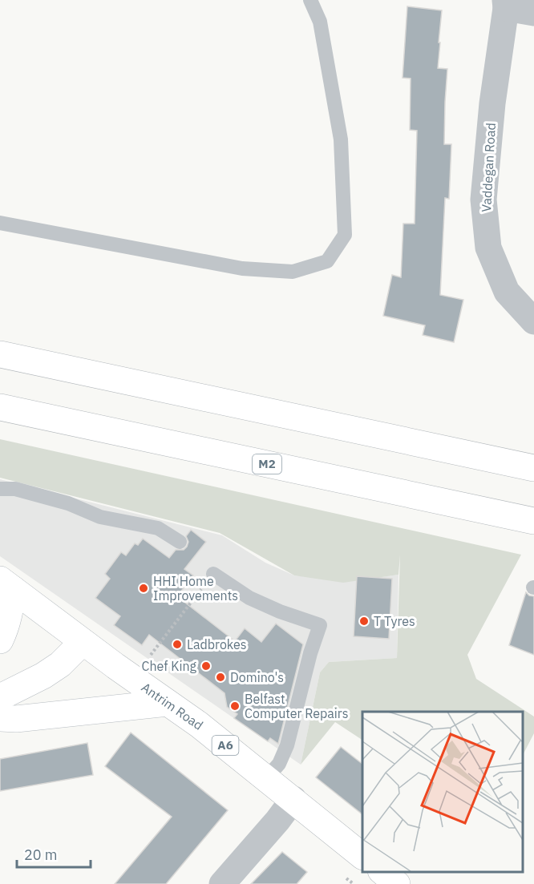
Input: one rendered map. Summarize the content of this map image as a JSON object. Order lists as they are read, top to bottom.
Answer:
{
  "streets": {
    "main road": ["M2", "Antrim Road", "A6"],
    "street": ["Vaddegan Road"]
  },
  "places": [
    "HHI Home Improvements",
    "T Tyres",
    "Ladbrokes",
    "Chef King",
    "Domino's",
    "Belfast Computer Repairs"
  ],
  "scale_bar": "20 m"
}
